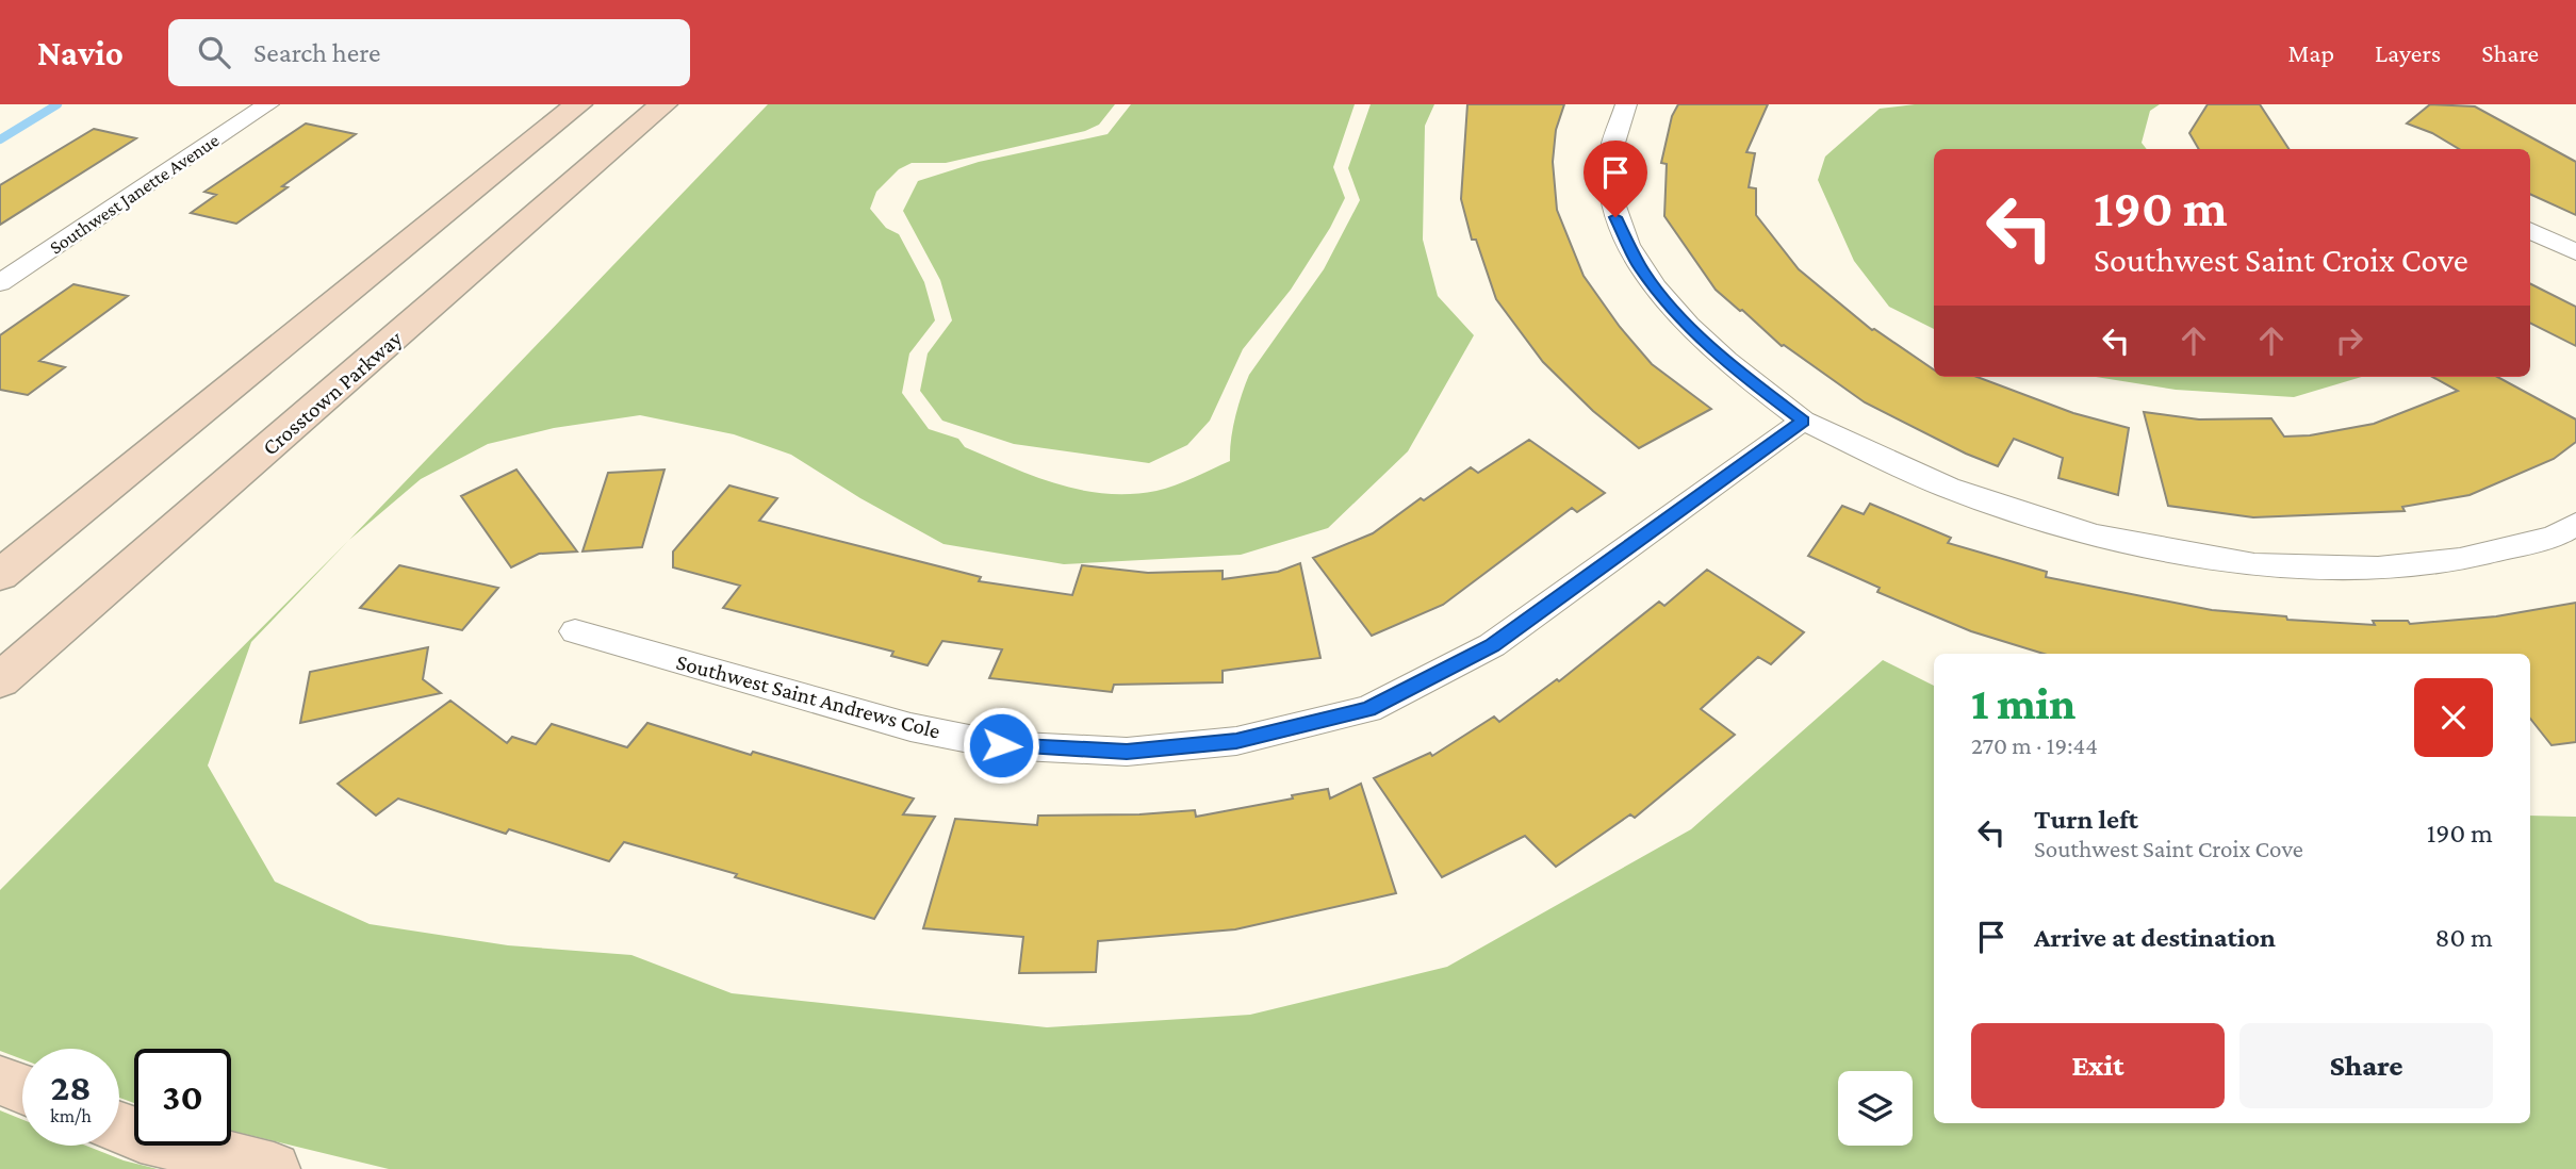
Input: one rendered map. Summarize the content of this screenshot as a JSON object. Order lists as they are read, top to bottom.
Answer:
{
  "streets": {
    "main road": ["Crosstown Parkway"],
    "street": ["Southwest Janette Avenue", "Southwest Saint Andrews Cole"]
  },
  "page": {
    "header": "Navio",
    "search": "Search here",
    "nav": ["Map", "Layers", "Share"],
    "turn": ["190 m", "Southwest Saint Croix Cove"],
    "heading": ["1 min", "270 m · 19:44"],
    "list": [
      {
        "name": "Turn left",
        "note": "Southwest Saint Croix Cove",
        "value": "190 m"
      },
      {
        "name": "Arrive at destination",
        "value": "80 m"
      }
    ],
    "buttons": ["Exit", "Share"],
    "speed": "28 km/h",
    "limit": "30"
  }
}
